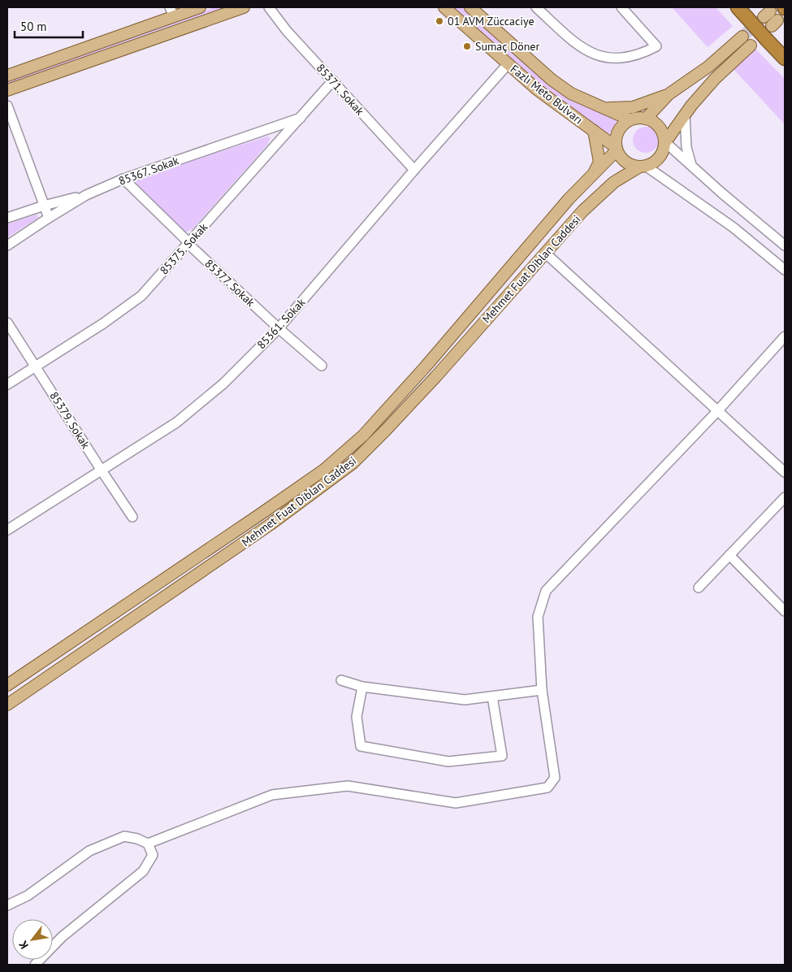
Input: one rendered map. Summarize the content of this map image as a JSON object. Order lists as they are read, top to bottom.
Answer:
{
  "streets": {
    "main road": ["Fazlı Meto Bulvarı", "Mehmet Fuat Diblan Caddesi"],
    "street": [
      "85371. Sokak",
      "85367. Sokak",
      "85375. Sokak",
      "85377. Sokak",
      "85361. Sokak",
      "85379. Sokak"
    ]
  },
  "crossings": [
    ["85371. Sokak", "85375. Sokak"],
    ["85371. Sokak", "85361. Sokak"],
    ["Fazlı Meto Bulvarı", "Mehmet Fuat Diblan Caddesi"],
    ["Fazlı Meto Bulvarı", "85361. Sokak"],
    ["85367. Sokak", "85375. Sokak"],
    ["85367. Sokak", "85377. Sokak"],
    ["85375. Sokak", "85377. Sokak"],
    ["85375. Sokak", "85379. Sokak"],
    ["85377. Sokak", "85361. Sokak"],
    ["85361. Sokak", "85379. Sokak"]
  ],
  "places": ["01 AVM Züccaciye", "Sumaç Döner"],
  "scale_bar": "50 m",
  "north": "bottom left"
}
